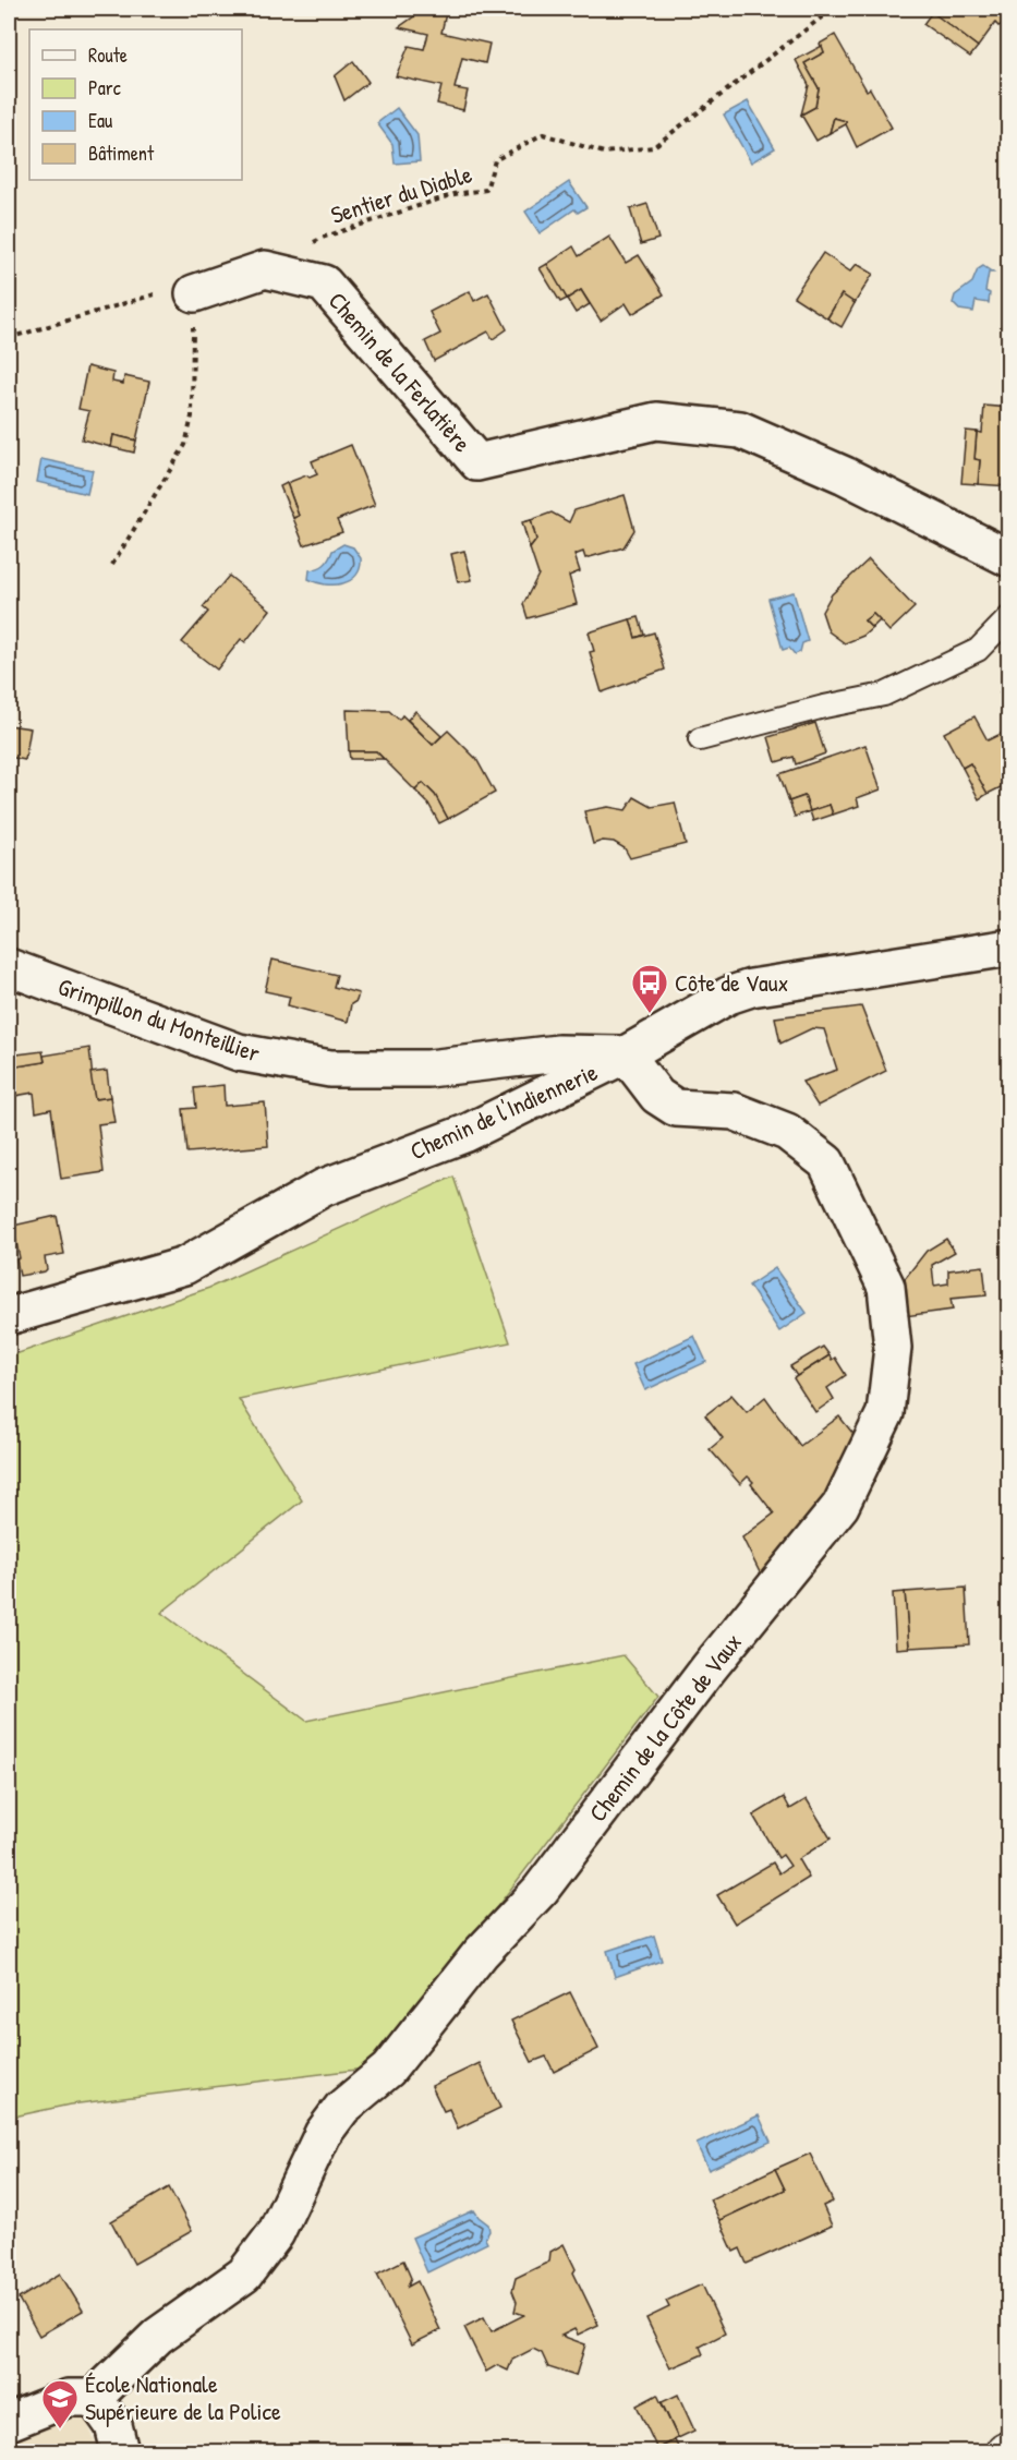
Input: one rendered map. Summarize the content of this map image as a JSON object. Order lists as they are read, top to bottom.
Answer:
{
  "streets": {
    "street": [
      "Chemin de la Ferlatière",
      "Grimpillon du Monteillier",
      "Chemin de l'Indiennerie",
      "Chemin de la Côte de Vaux"
    ],
    "path": ["Sentier du Diable"]
  },
  "crossings": [
    ["Sentier du Diable", "Chemin de la Ferlatière"],
    ["Grimpillon du Monteillier", "Chemin de l'Indiennerie"],
    ["Grimpillon du Monteillier", "Chemin de la Côte de Vaux"],
    ["Chemin de l'Indiennerie", "Chemin de la Côte de Vaux"]
  ],
  "places": {
    "bus stop": ["Côte de Vaux"],
    "school or university": ["École Nationale Supérieure de la Police"]
  },
  "legend": [
    "Route",
    "Parc",
    "Eau",
    "Bâtiment"
  ]
}
